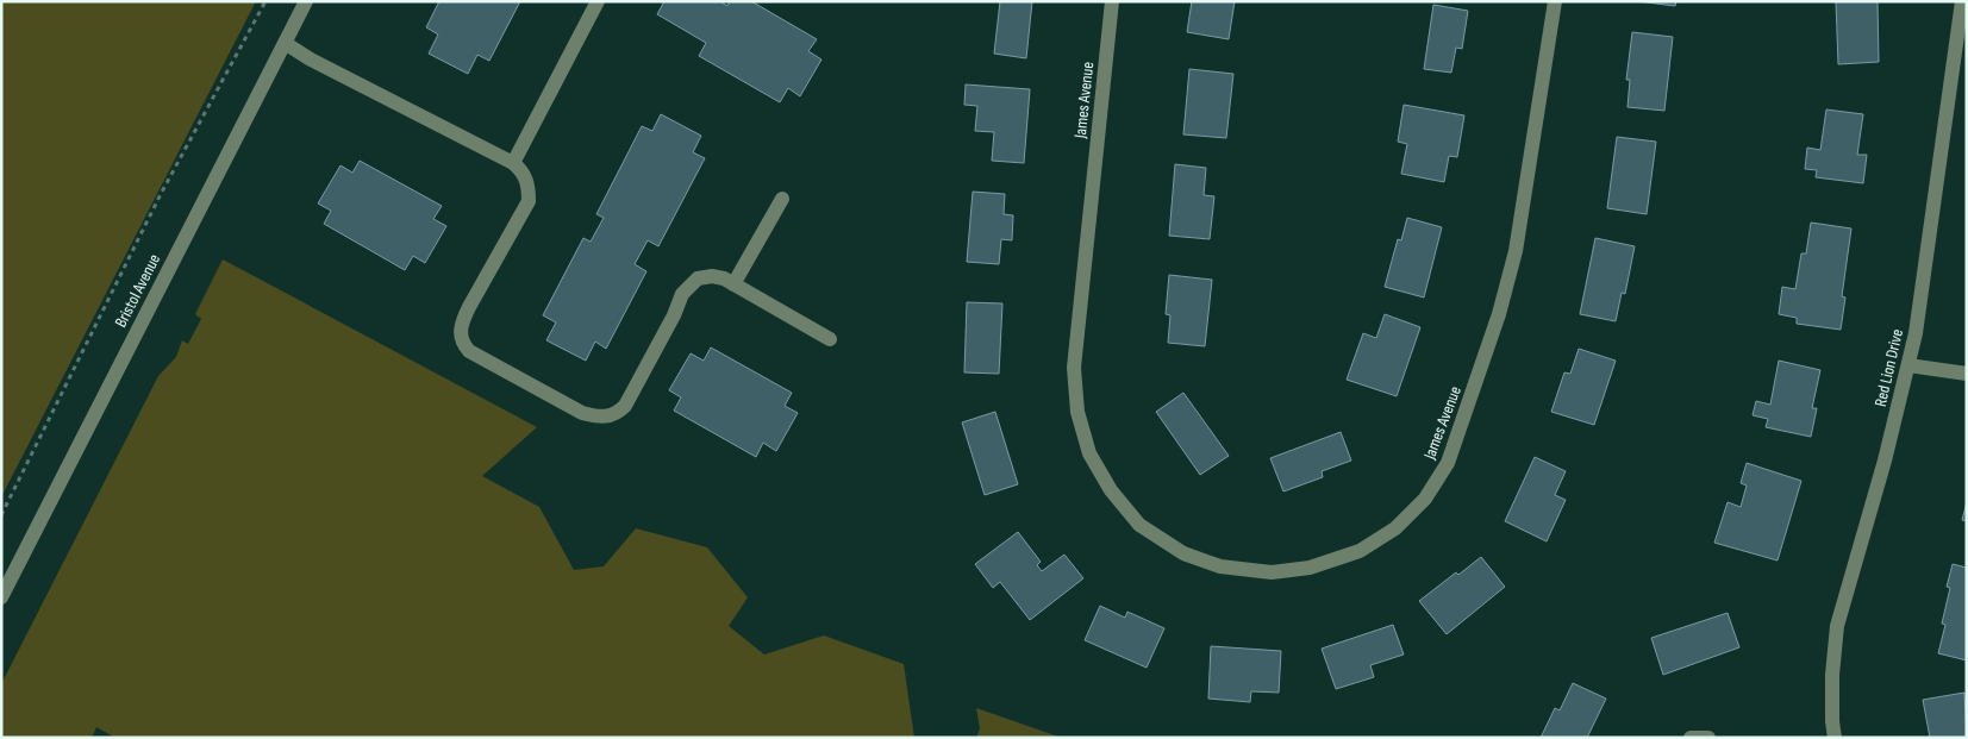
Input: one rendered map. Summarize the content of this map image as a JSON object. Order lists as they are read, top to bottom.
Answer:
{
  "streets": {
    "street": ["James Avenue", "Bristol Avenue", "Red Lion Drive"]
  }
}
